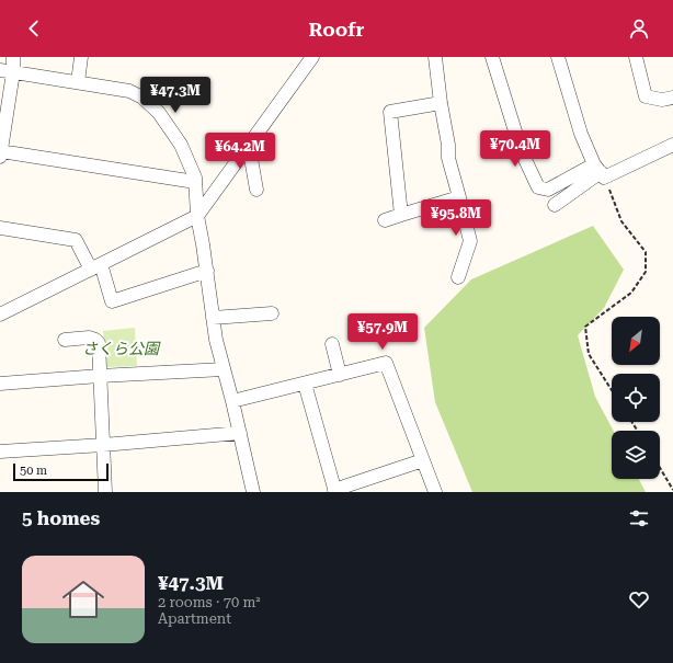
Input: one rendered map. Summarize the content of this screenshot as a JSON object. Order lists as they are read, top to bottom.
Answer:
{
  "parks": ["さくら公園"],
  "scale_bar": "50 m",
  "north": "bottom left",
  "page": {
    "header": "Roofr",
    "price": [
      "¥47.3M",
      "¥70.4M",
      "¥64.2M",
      "¥95.8M",
      "¥57.9M"
    ],
    "scale": "50 m",
    "heading": "5 homes",
    "list": [
      {
        "name": "¥47.3M",
        "note": "2 rooms · 70 m² · Apartment"
      }
    ]
  }
}
